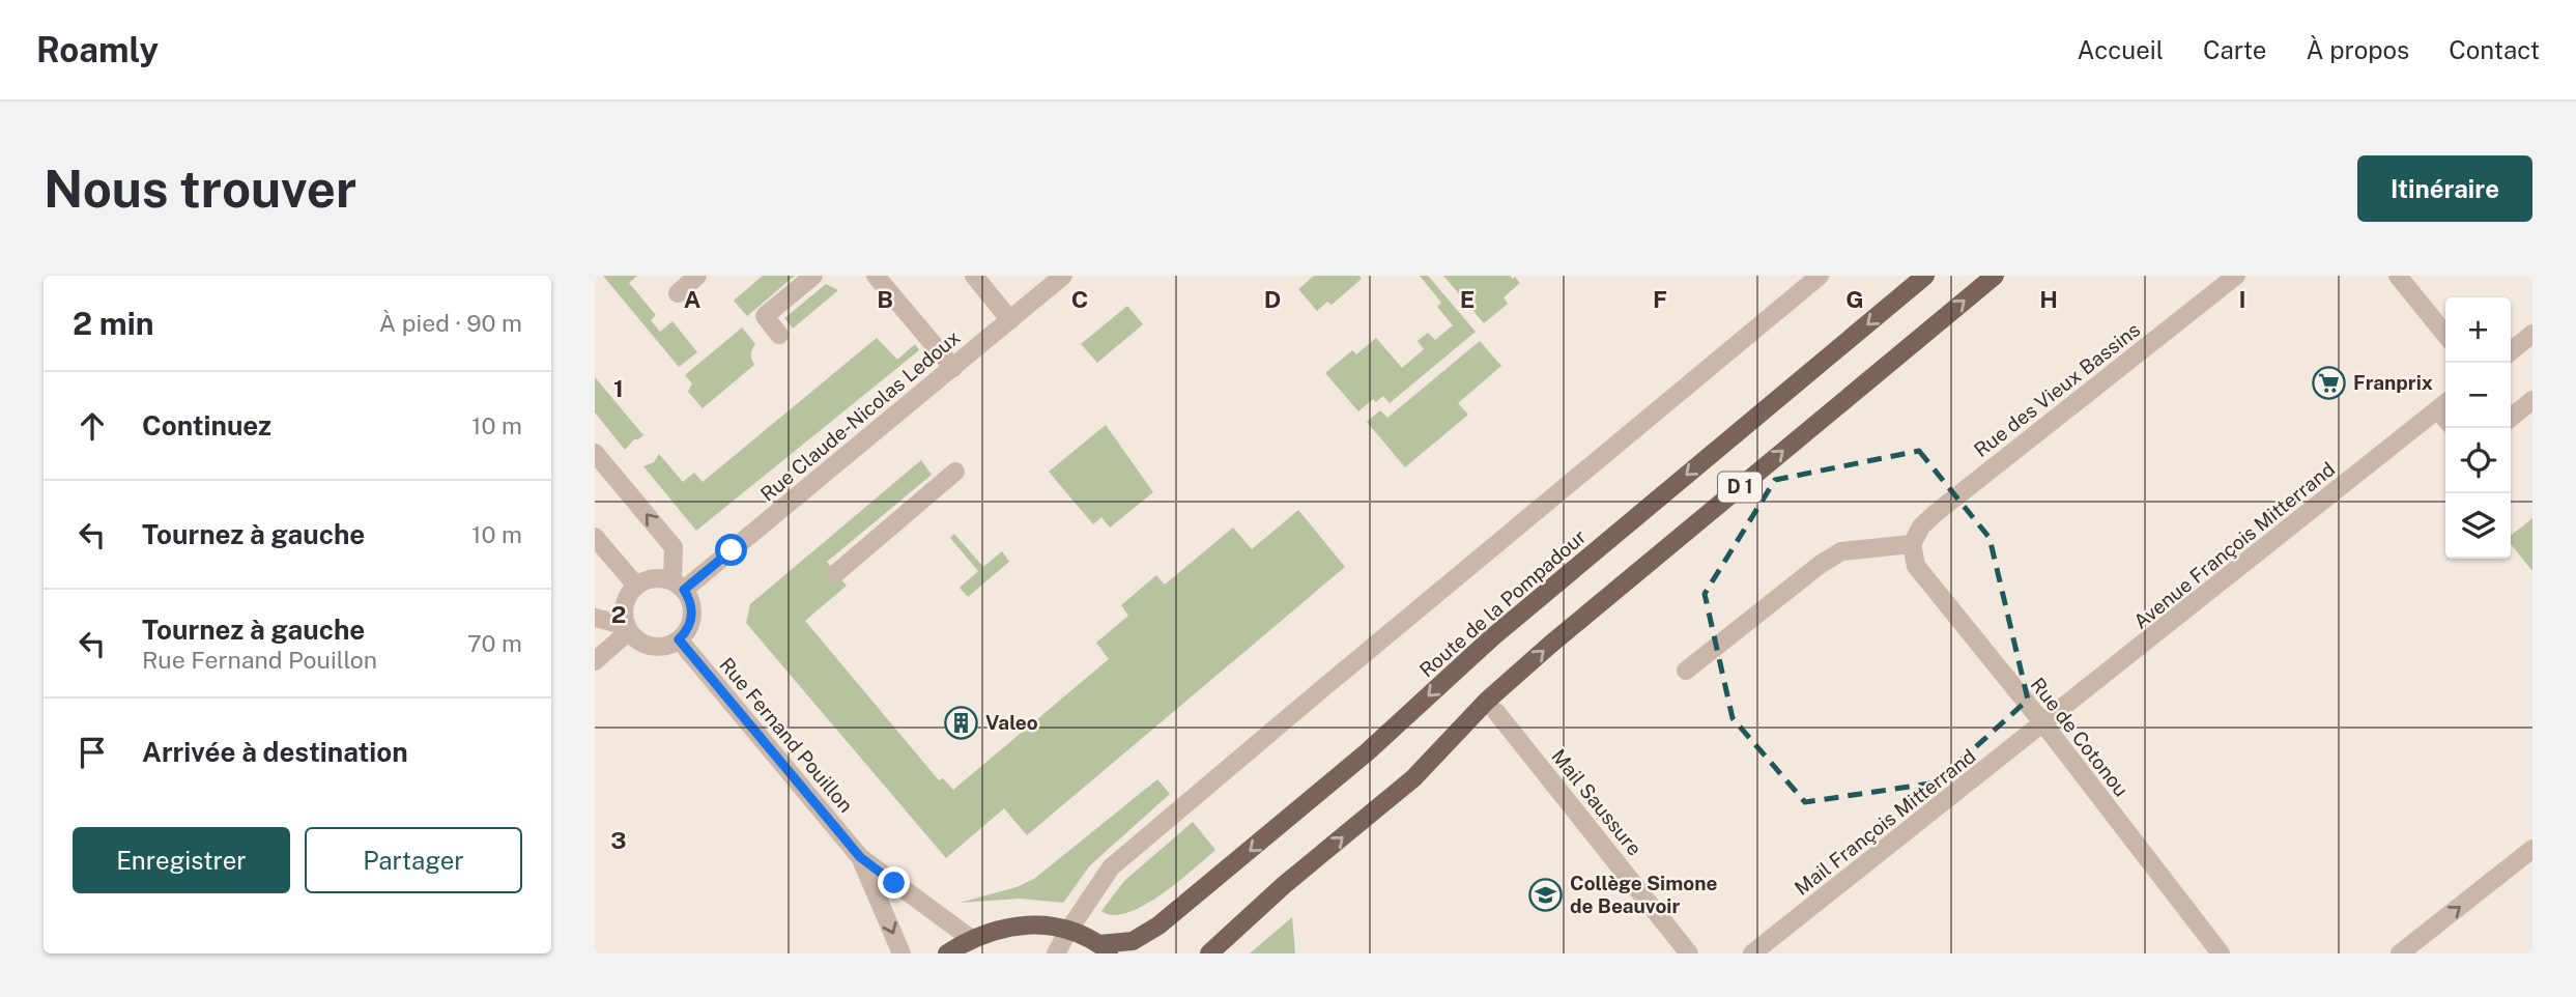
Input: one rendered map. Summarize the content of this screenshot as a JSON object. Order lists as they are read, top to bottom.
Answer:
{
  "streets": {
    "main road": ["D 1", "Route de la Pompadour"],
    "street": [
      "Rue des Vieux Bassins",
      "Rue Claude-Nicolas Ledoux",
      "Avenue François Mitterrand",
      "Rue Fernand Pouillon",
      "Rue de Cotonou",
      "Mail Saussure",
      "Mail François Mitterrand"
    ]
  },
  "crossings": [
    ["Rue des Vieux Bassins", "Rue de Cotonou"],
    ["Rue Claude-Nicolas Ledoux", "Rue Fernand Pouillon"],
    ["Avenue François Mitterrand", "Rue de Cotonou"],
    ["Avenue François Mitterrand", "Mail François Mitterrand"],
    ["Rue de Cotonou", "Mail François Mitterrand"]
  ],
  "places": {
    "supermarket": ["Franprix"],
    "building": ["Valeo"],
    "school or university": ["Collège Simone de Beauvoir"]
  },
  "page": {
    "header": "Roamly",
    "nav": [
      "Accueil",
      "Carte",
      "À propos",
      "Contact"
    ],
    "buttons": [
      "Itinéraire",
      ["Enregistrer", "Partager"]
    ],
    "title": "Nous trouver",
    "heading": ["2 min", "À pied · 90 m"],
    "map_buttons": ["+", "−"],
    "list": [
      ["Continuez", "10 m"],
      ["Tournez à gauche", "10 m"],
      ["Tournez à gauche", "Rue Fernand Pouillon", "70 m"],
      "Arrivée à destination"
    ]
  },
  "grid": {
    "columns": [
      "A",
      "B",
      "C",
      "D",
      "E",
      "F",
      "G",
      "H",
      "I"
    ],
    "rows": ["1", "2", "3"]
  }
}
